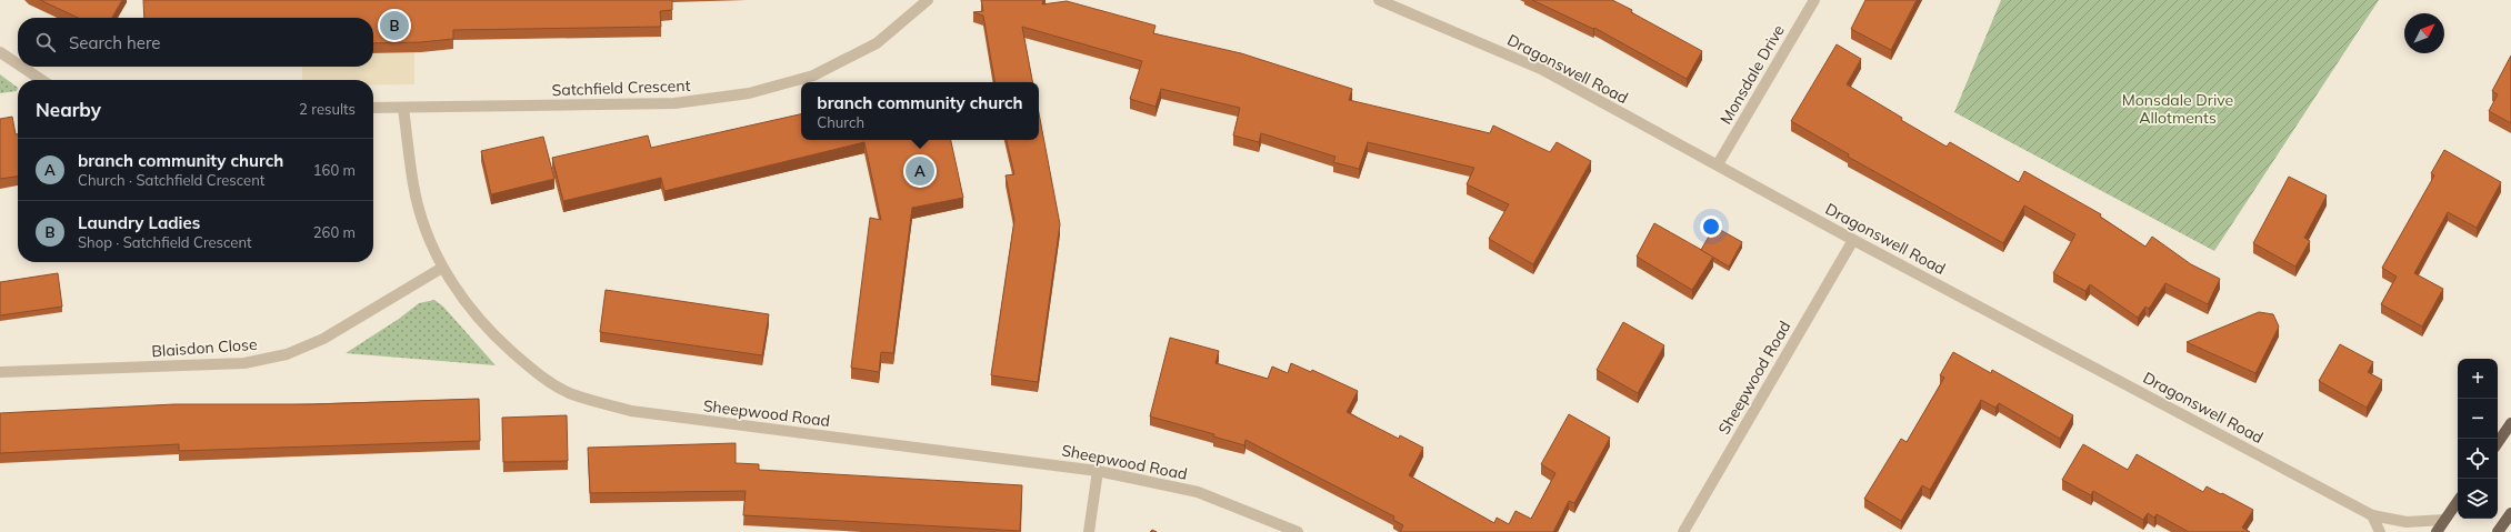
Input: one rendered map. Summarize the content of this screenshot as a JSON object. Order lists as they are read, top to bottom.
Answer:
{
  "streets": {
    "street": [
      "Dragonswell Road",
      "Monsdale Drive",
      "Satchfield Crescent",
      "Blaisdon Close",
      "Sheepwood Road"
    ]
  },
  "crossings": [
    ["Dragonswell Road", "Monsdale Drive"],
    ["Dragonswell Road", "Sheepwood Road"],
    ["Satchfield Crescent", "Sheepwood Road"],
    ["Blaisdon Close", "Sheepwood Road"]
  ],
  "parks": ["Monsdale Drive Allotments"],
  "north": "top right",
  "page": {
    "pins": ["B", "A"],
    "search": "Search here",
    "heading": ["Nearby", "2 results"],
    "popup": ["branch community church", "Church"],
    "list": [
      {
        "mark": "A",
        "name": "branch community church",
        "note": "Church · Satchfield Crescent",
        "value": "160 m"
      },
      {
        "mark": "B",
        "name": "Laundry Ladies",
        "note": "Shop · Satchfield Crescent",
        "value": "260 m"
      }
    ],
    "map_buttons": ["+", "−"]
  }
}
